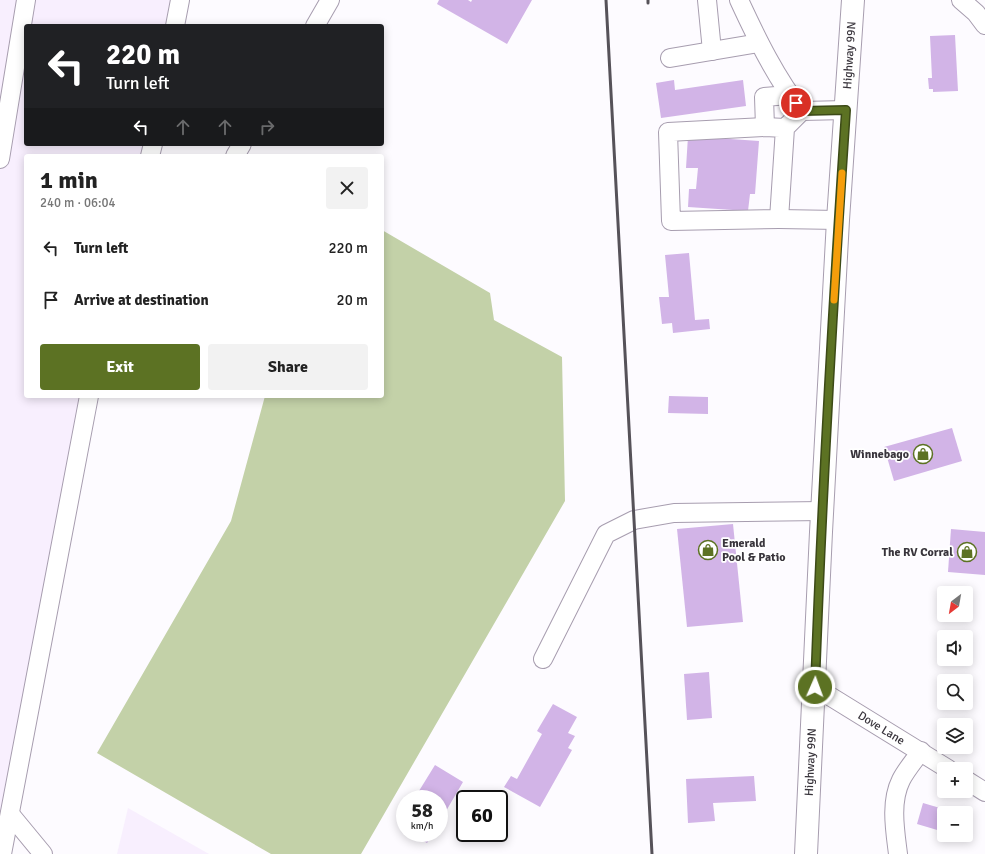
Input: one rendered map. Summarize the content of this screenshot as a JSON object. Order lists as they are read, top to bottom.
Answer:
{
  "streets": {
    "main road": ["Highway 99N"],
    "street": ["Dove Lane"]
  },
  "crossings": [
    ["Highway 99N", "Dove Lane"]
  ],
  "places": {
    "shop": ["Winnebago", "Emerald Pool & Patio", "The RV Corral"]
  },
  "north": "bottom left",
  "page": {
    "turn": ["220 m", "Turn left"],
    "heading": ["1 min", "240 m · 06:04"],
    "list": [
      {
        "name": "Turn left",
        "value": "220 m"
      },
      {
        "name": "Arrive at destination",
        "value": "20 m"
      }
    ],
    "buttons": ["Exit", "Share"],
    "map_buttons": ["+", "−"],
    "speed": "58 km/h",
    "limit": "60"
  }
}
